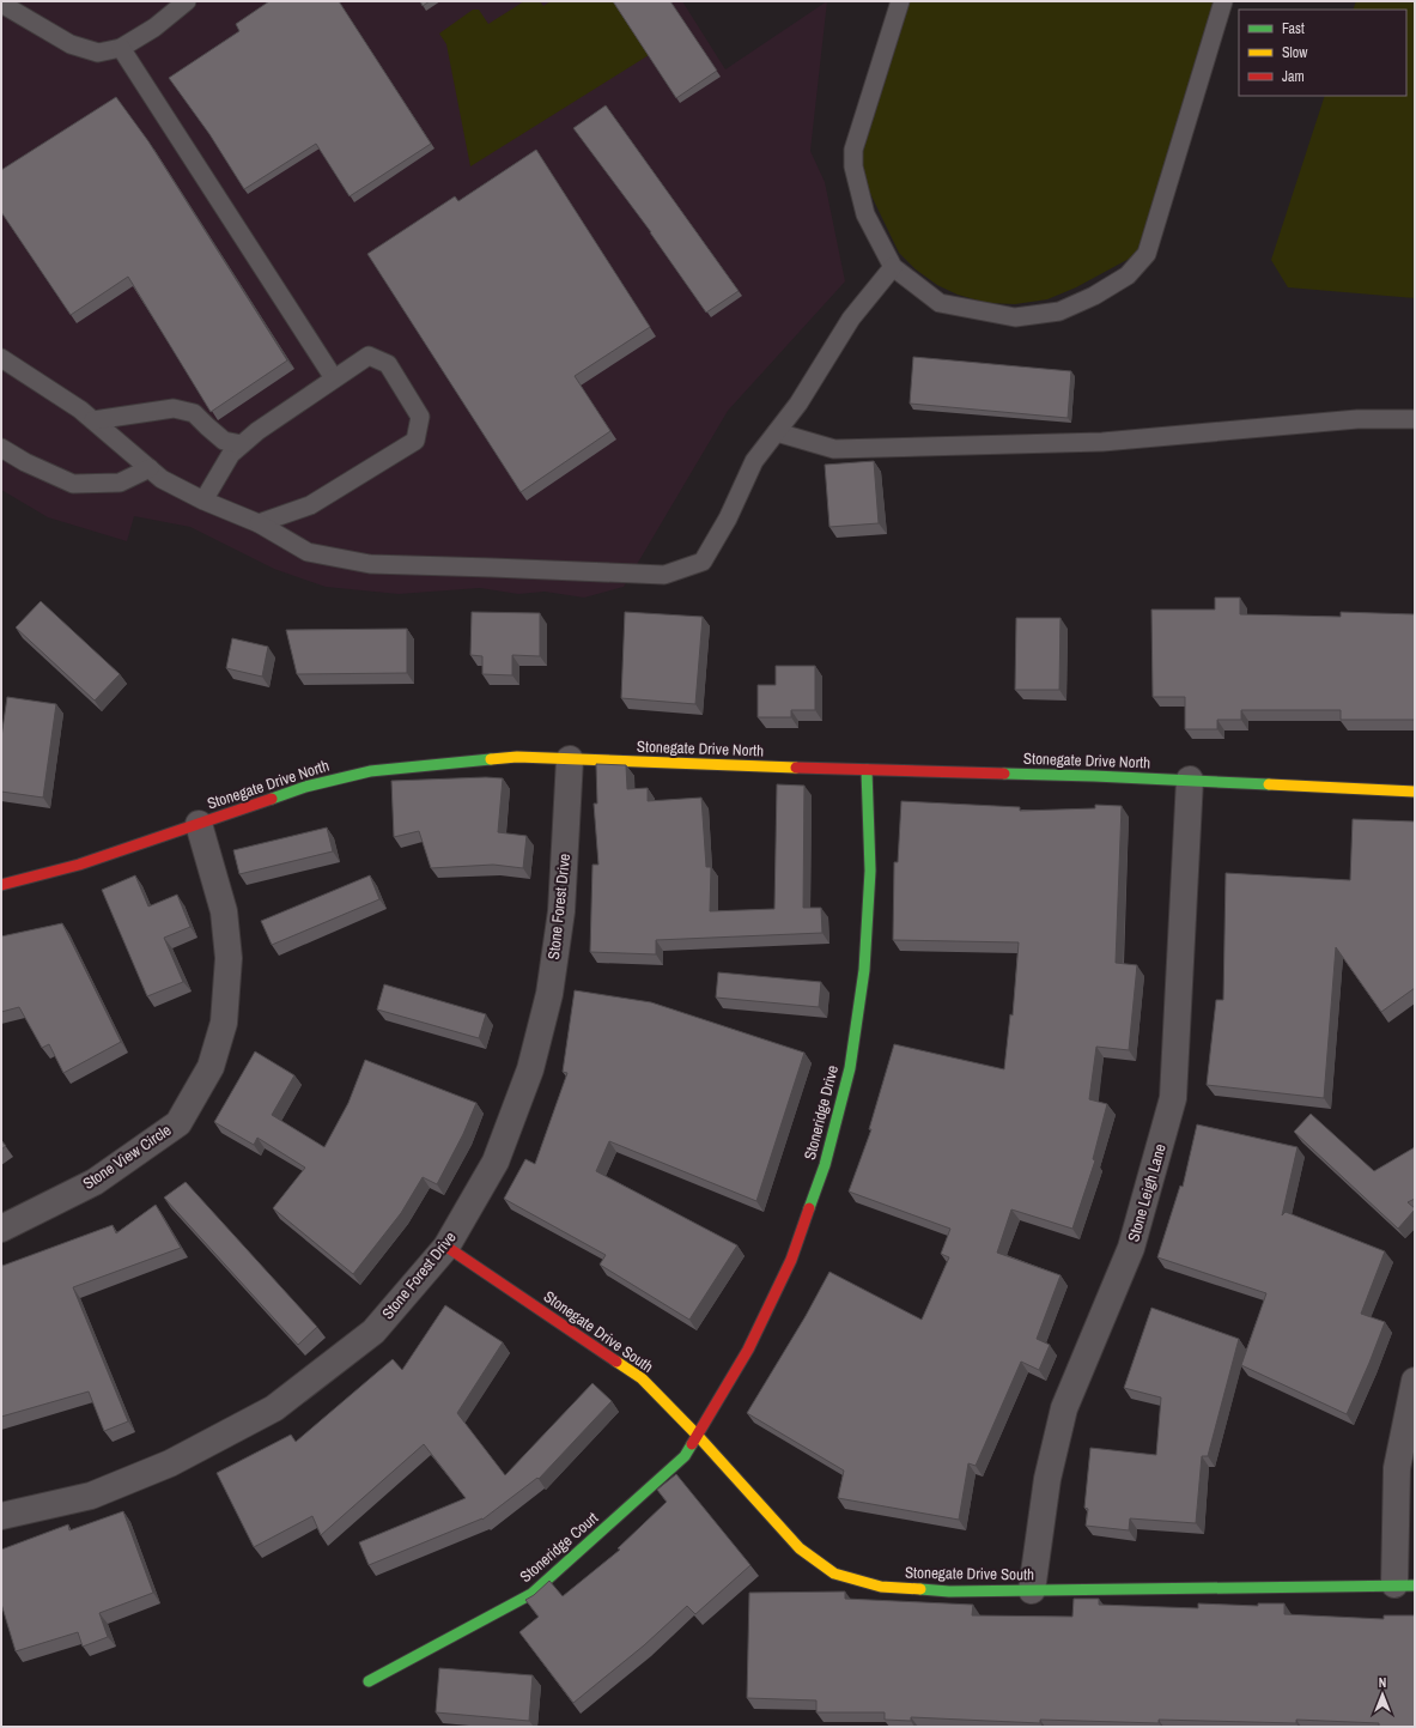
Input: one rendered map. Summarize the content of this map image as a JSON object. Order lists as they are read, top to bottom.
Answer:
{
  "streets": {
    "street": [
      "Stonegate Drive North",
      "Stone Forest Drive",
      "Stoneridge Drive",
      "Stone View Circle",
      "Stone Leigh Lane",
      "Stonegate Drive South",
      "Stoneridge Court"
    ]
  },
  "crossings": [
    ["Stonegate Drive North", "Stone Forest Drive"],
    ["Stonegate Drive North", "Stoneridge Drive"],
    ["Stonegate Drive North", "Stone View Circle"],
    ["Stonegate Drive North", "Stone Leigh Lane"],
    ["Stone Forest Drive", "Stonegate Drive South"],
    ["Stoneridge Drive", "Stonegate Drive South"],
    ["Stoneridge Drive", "Stoneridge Court"],
    ["Stone Leigh Lane", "Stonegate Drive South"],
    ["Stonegate Drive South", "Stoneridge Court"]
  ],
  "legend": ["Fast", "Slow", "Jam"],
  "north": "top"
}
